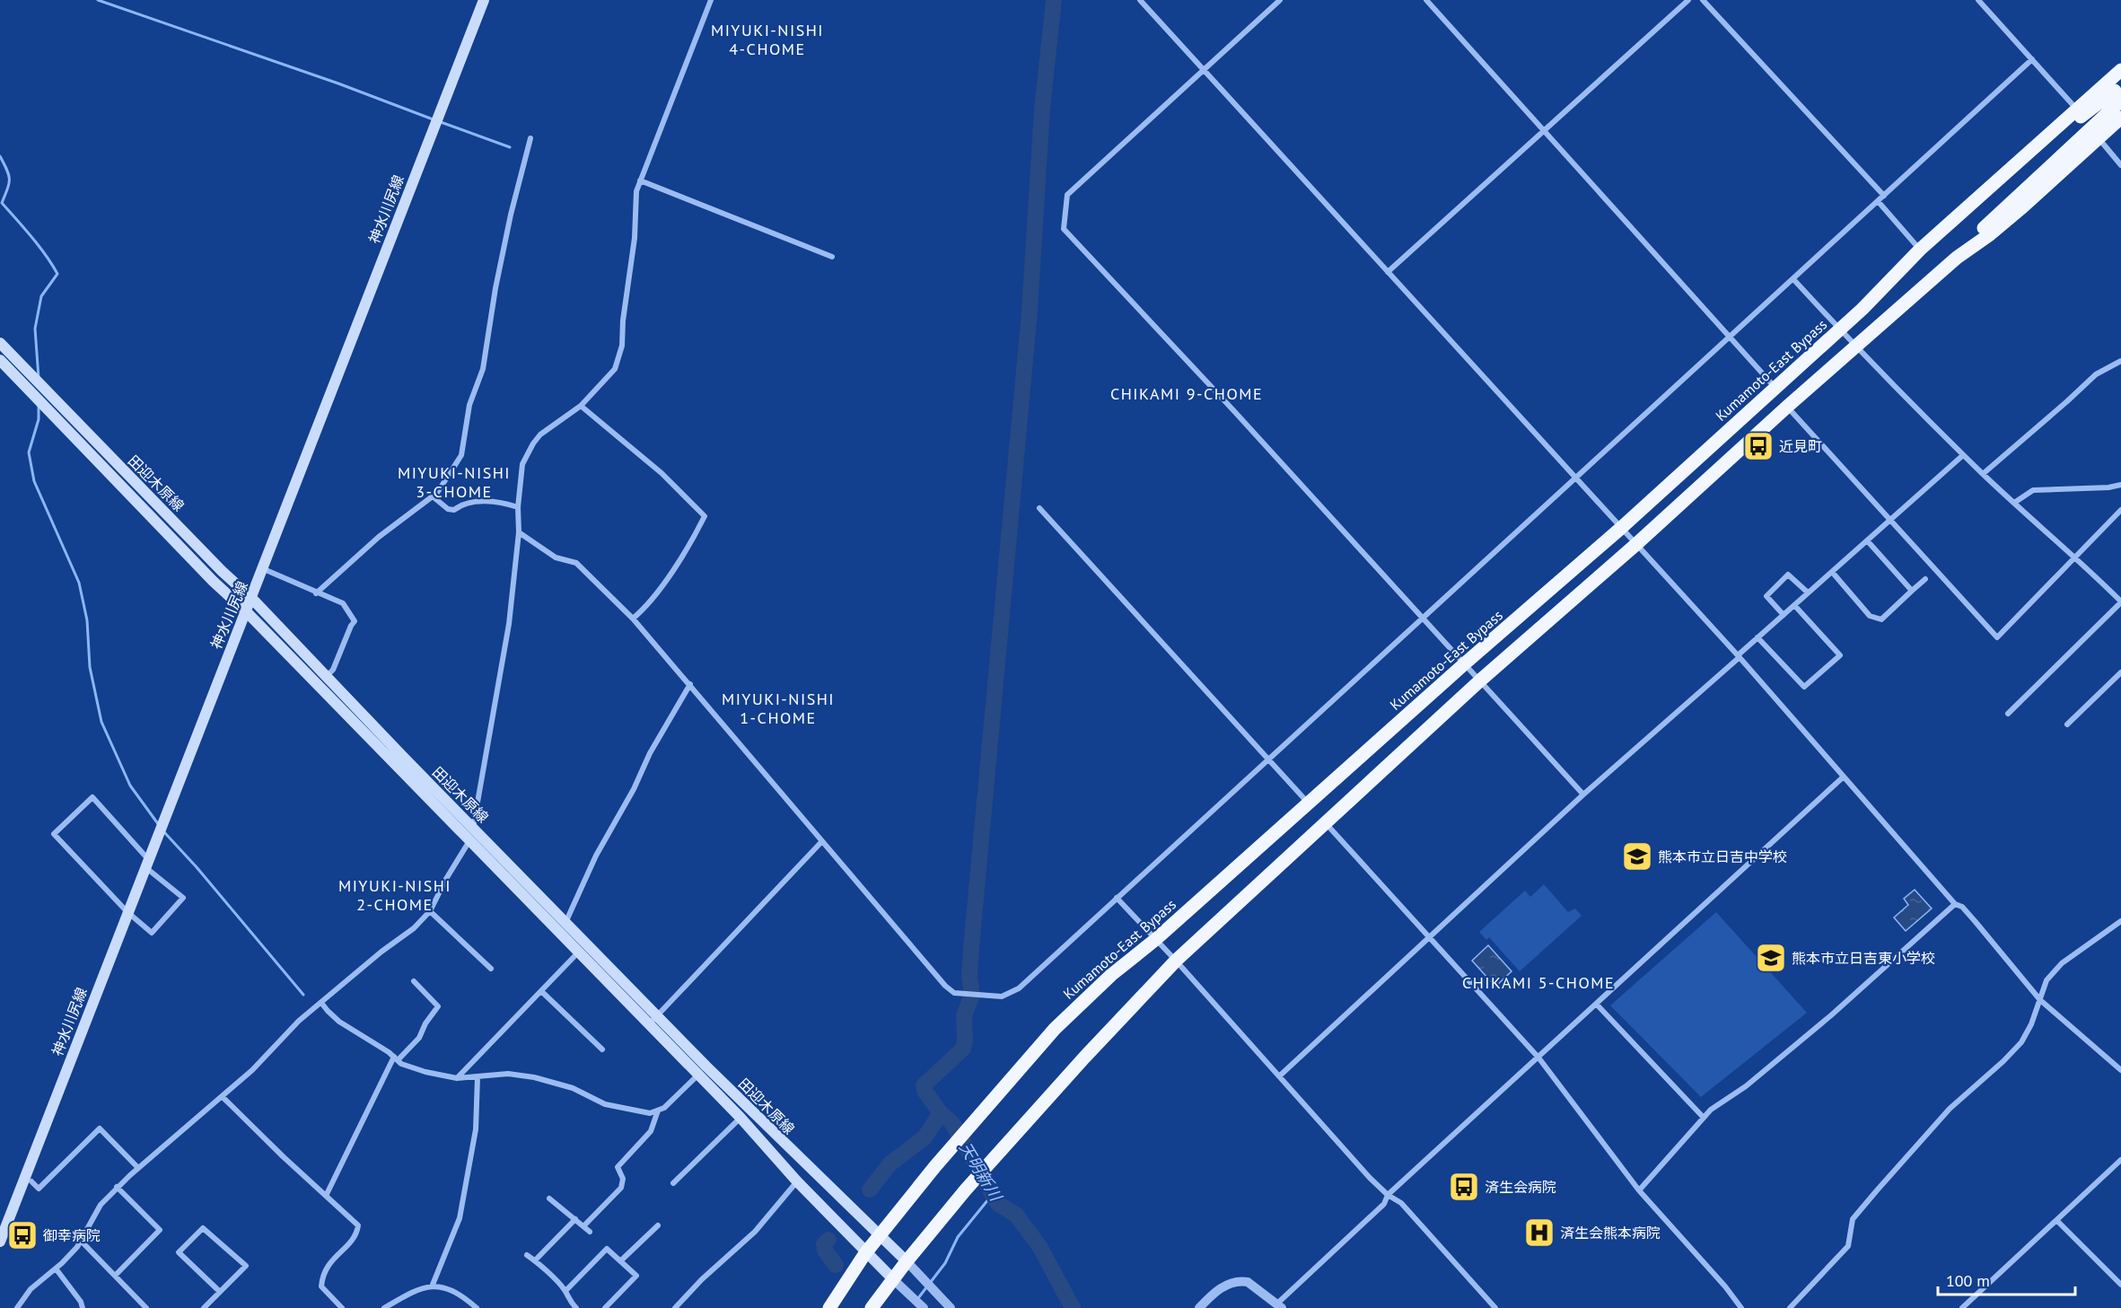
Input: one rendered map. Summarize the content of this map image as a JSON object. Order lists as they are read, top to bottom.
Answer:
{
  "streets": {
    "highway": ["Kumamoto-East Bypass"],
    "main road": ["神水川尻線", "田迎木原線"]
  },
  "crossings": [
    ["神水川尻線", "田迎木原線"],
    ["Kumamoto-East Bypass", "田迎木原線"]
  ],
  "districts": [
    "MIYUKI-NISHI 4-CHOME",
    "CHIKAMI 9-CHOME",
    "MIYUKI-NISHI 3-CHOME",
    "MIYUKI-NISHI 1-CHOME",
    "MIYUKI-NISHI 2-CHOME",
    "CHIKAMI 5-CHOME"
  ],
  "water": ["天明新川"],
  "places": {
    "bus stop": ["近見町", "済生会病院", "御幸病院"],
    "school or university": ["熊本市立日吉中学校", "熊本市立日吉東小学校"],
    "hospital": ["済生会熊本病院"]
  },
  "scale_bar": "100 m"
}
